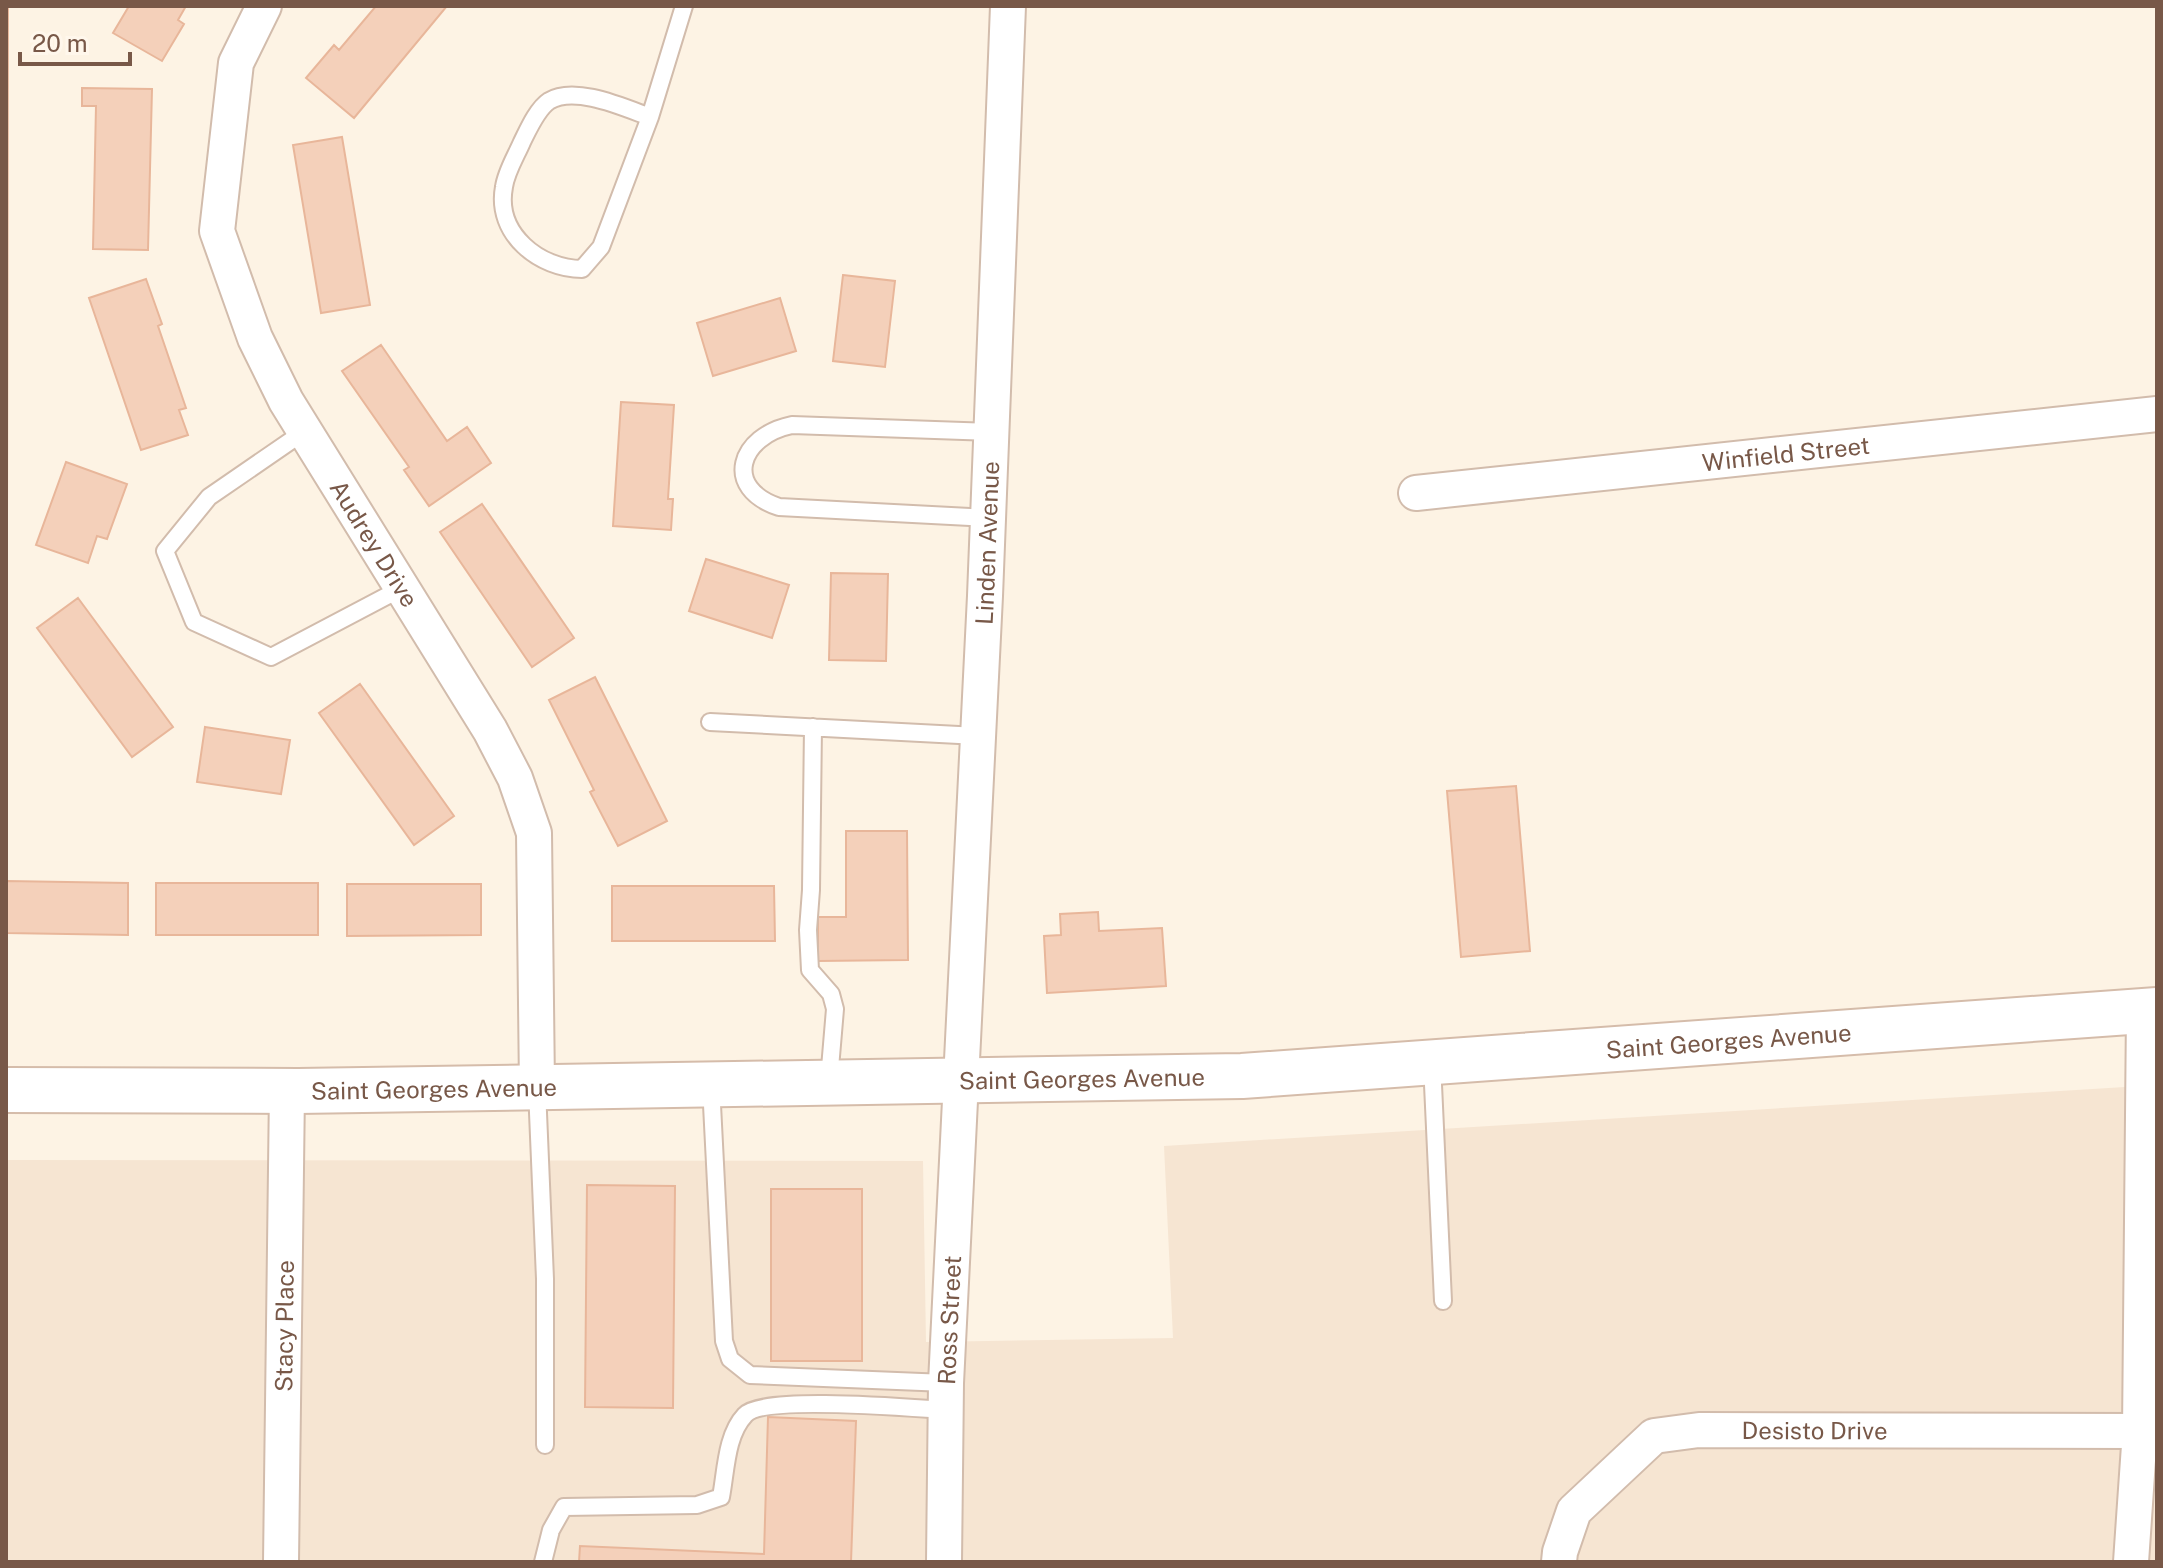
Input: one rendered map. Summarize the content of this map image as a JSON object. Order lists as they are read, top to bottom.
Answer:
{
  "streets": {
    "main road": ["Saint Georges Avenue"],
    "street": [
      "Winfield Street",
      "Linden Avenue",
      "Audrey Drive",
      "Ross Street",
      "Stacy Place",
      "Desisto Drive"
    ]
  },
  "crossings": [
    ["Linden Avenue", "Saint Georges Avenue"],
    ["Linden Avenue", "Ross Street"],
    ["Audrey Drive", "Saint Georges Avenue"],
    ["Saint Georges Avenue", "Ross Street"],
    ["Saint Georges Avenue", "Stacy Place"]
  ],
  "scale_bar": "20 m"
}
